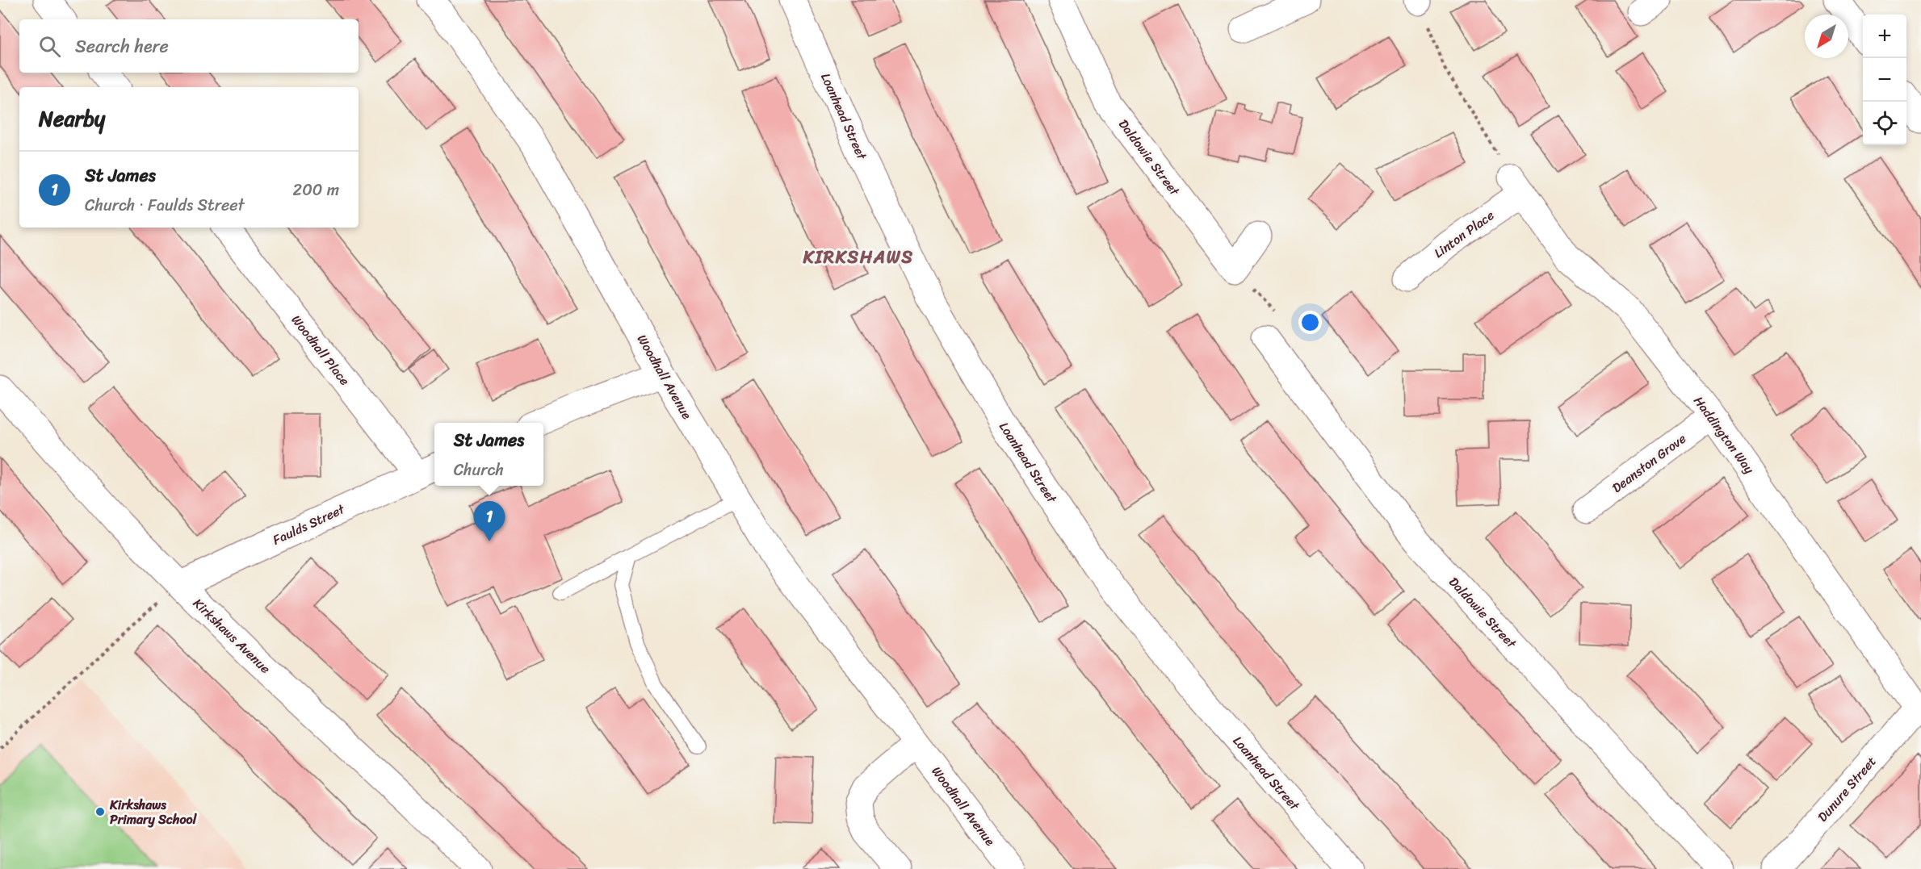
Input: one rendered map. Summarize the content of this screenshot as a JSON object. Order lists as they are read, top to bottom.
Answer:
{
  "streets": {
    "street": [
      "Loanhead Street",
      "Daldowie Street",
      "Linton Place",
      "Woodhall Place",
      "Woodhall Avenue",
      "Haddington Way",
      "Deanston Grove",
      "Faulds Street",
      "Kirkshaws Avenue",
      "Dunure Street"
    ]
  },
  "crossings": [
    ["Linton Place", "Haddington Way"],
    ["Woodhall Place", "Faulds Street"],
    ["Haddington Way", "Deanston Grove"],
    ["Haddington Way", "Dunure Street"],
    ["Faulds Street", "Kirkshaws Avenue"]
  ],
  "districts": ["KIRKSHAWS"],
  "places": ["Kirkshaws Primary School"],
  "north": "bottom left",
  "page": {
    "map_buttons": ["+", "−"],
    "search": "Search here",
    "heading": "Nearby",
    "list": [
      {
        "mark": "1",
        "name": "St James",
        "note": "Church · Faulds Street",
        "value": "200 m"
      }
    ],
    "popup": ["St James", "Church"],
    "pins": "1"
  }
}
